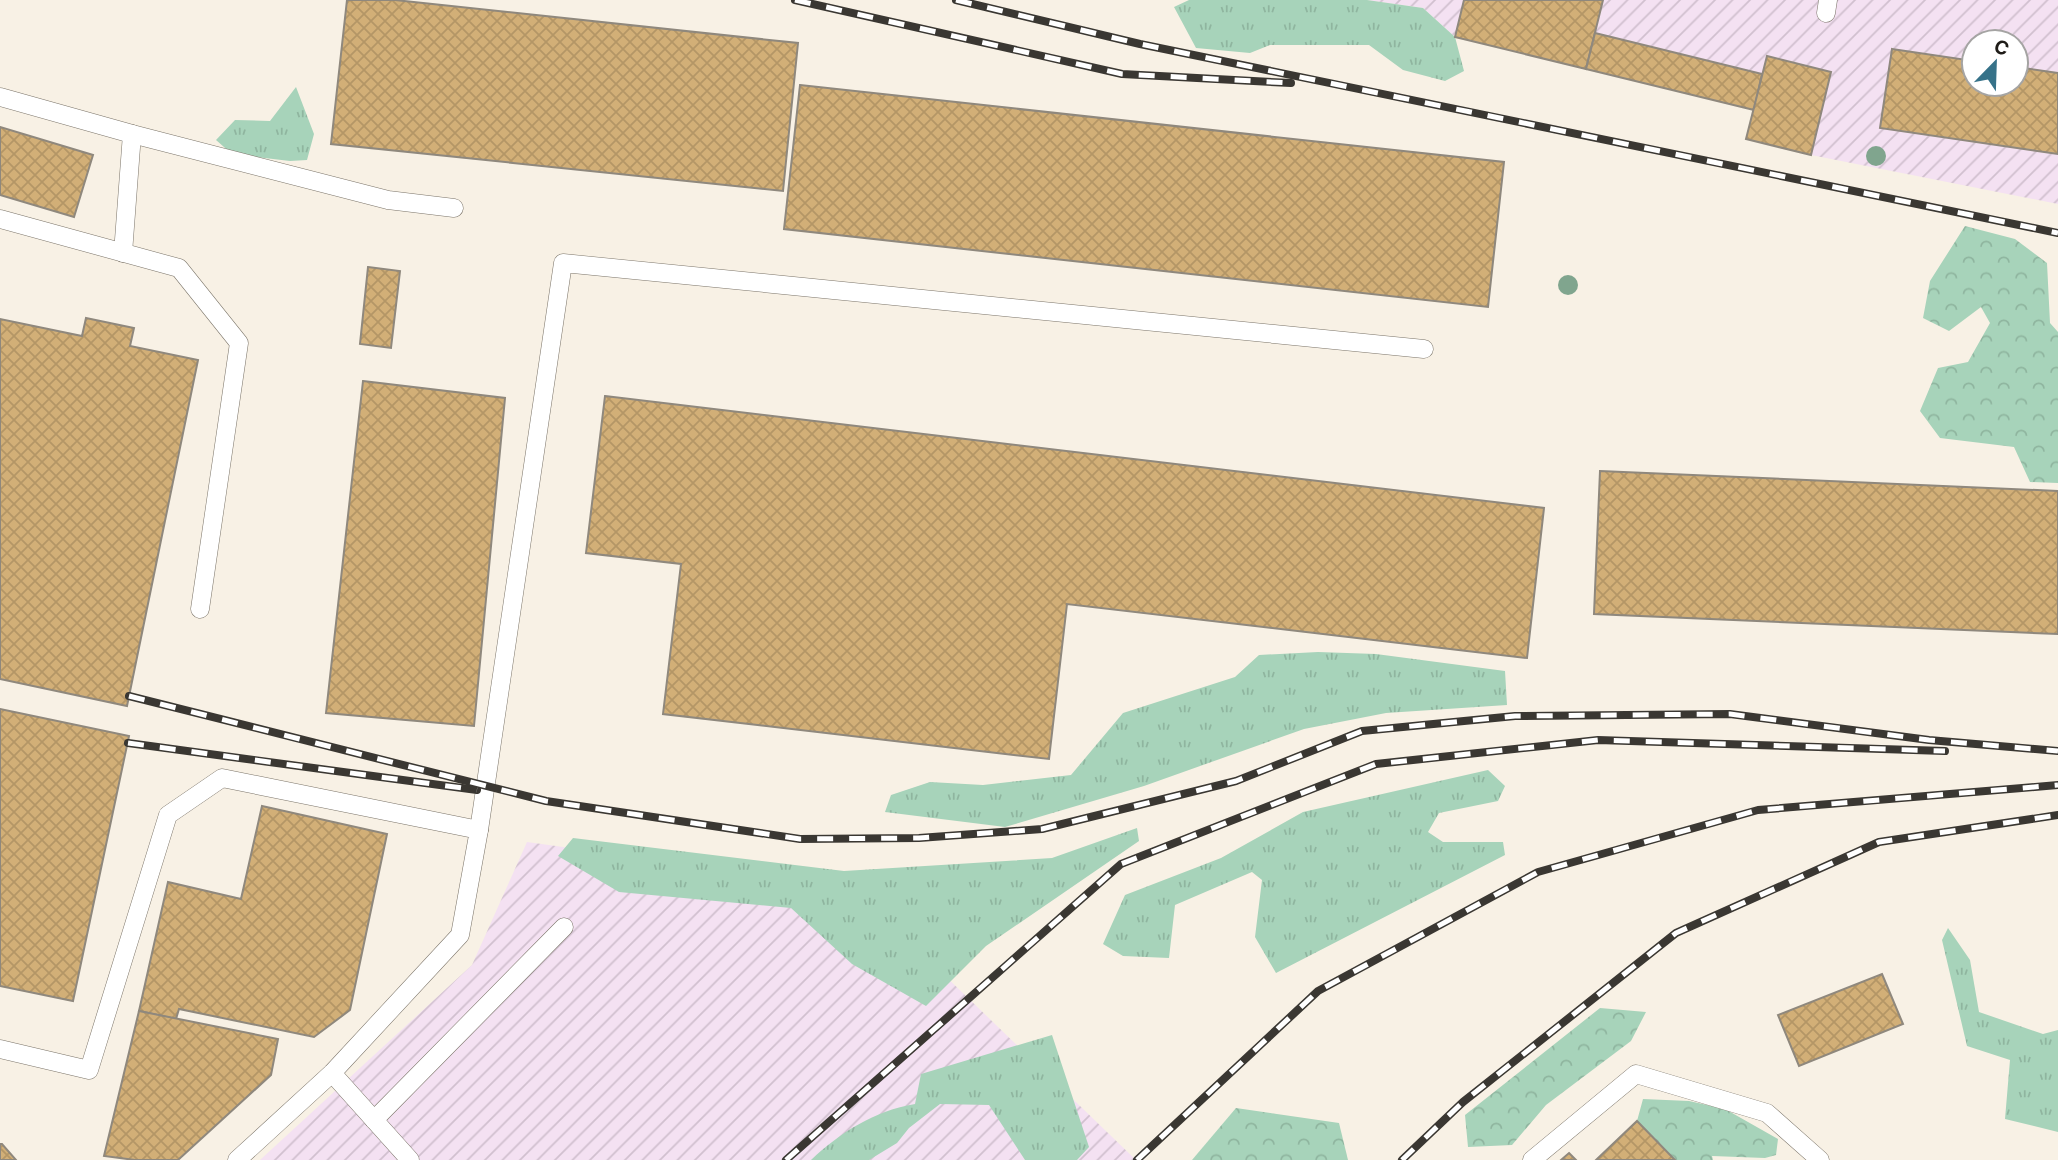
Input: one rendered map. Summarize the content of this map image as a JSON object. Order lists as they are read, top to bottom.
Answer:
{
  "north": "top right"
}
